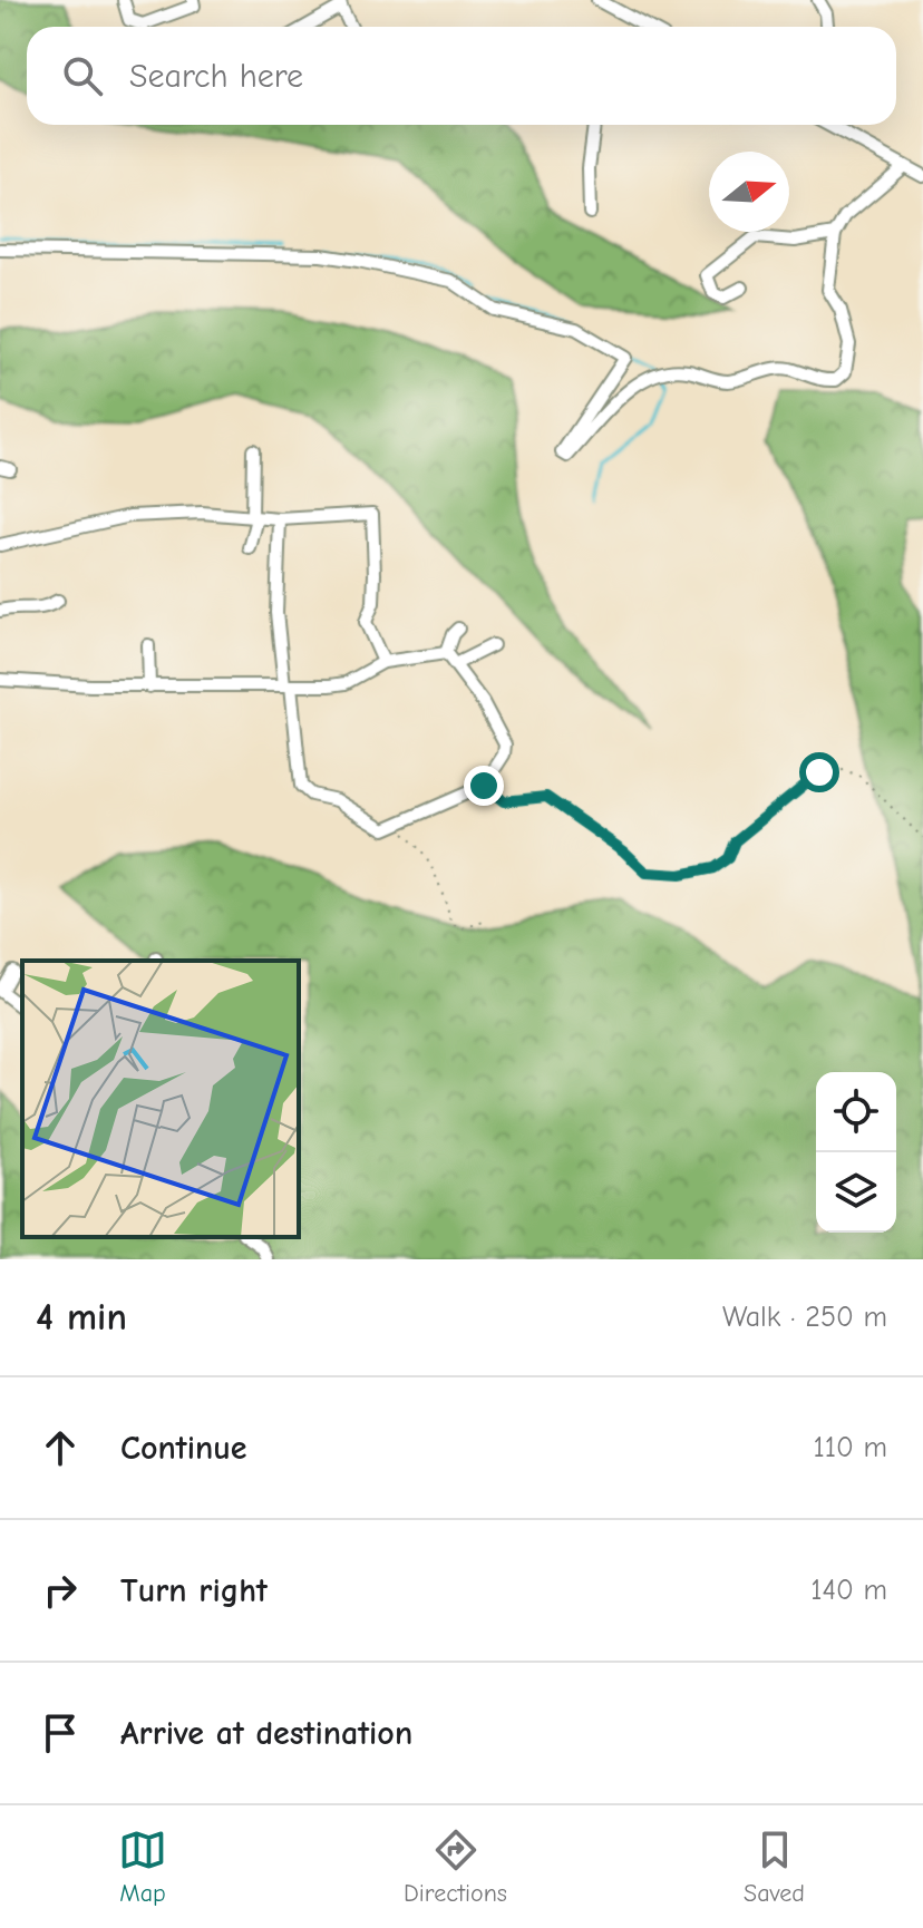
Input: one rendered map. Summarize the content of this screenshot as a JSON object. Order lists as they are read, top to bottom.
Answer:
{
  "north": "right",
  "page": {
    "search": "Search here",
    "heading": ["4 min", "Walk · 250 m"],
    "list": [
      ["Continue", "110 m"],
      ["Turn right", "140 m"],
      "Arrive at destination"
    ],
    "nav": ["Map", "Directions", "Saved"]
  }
}
